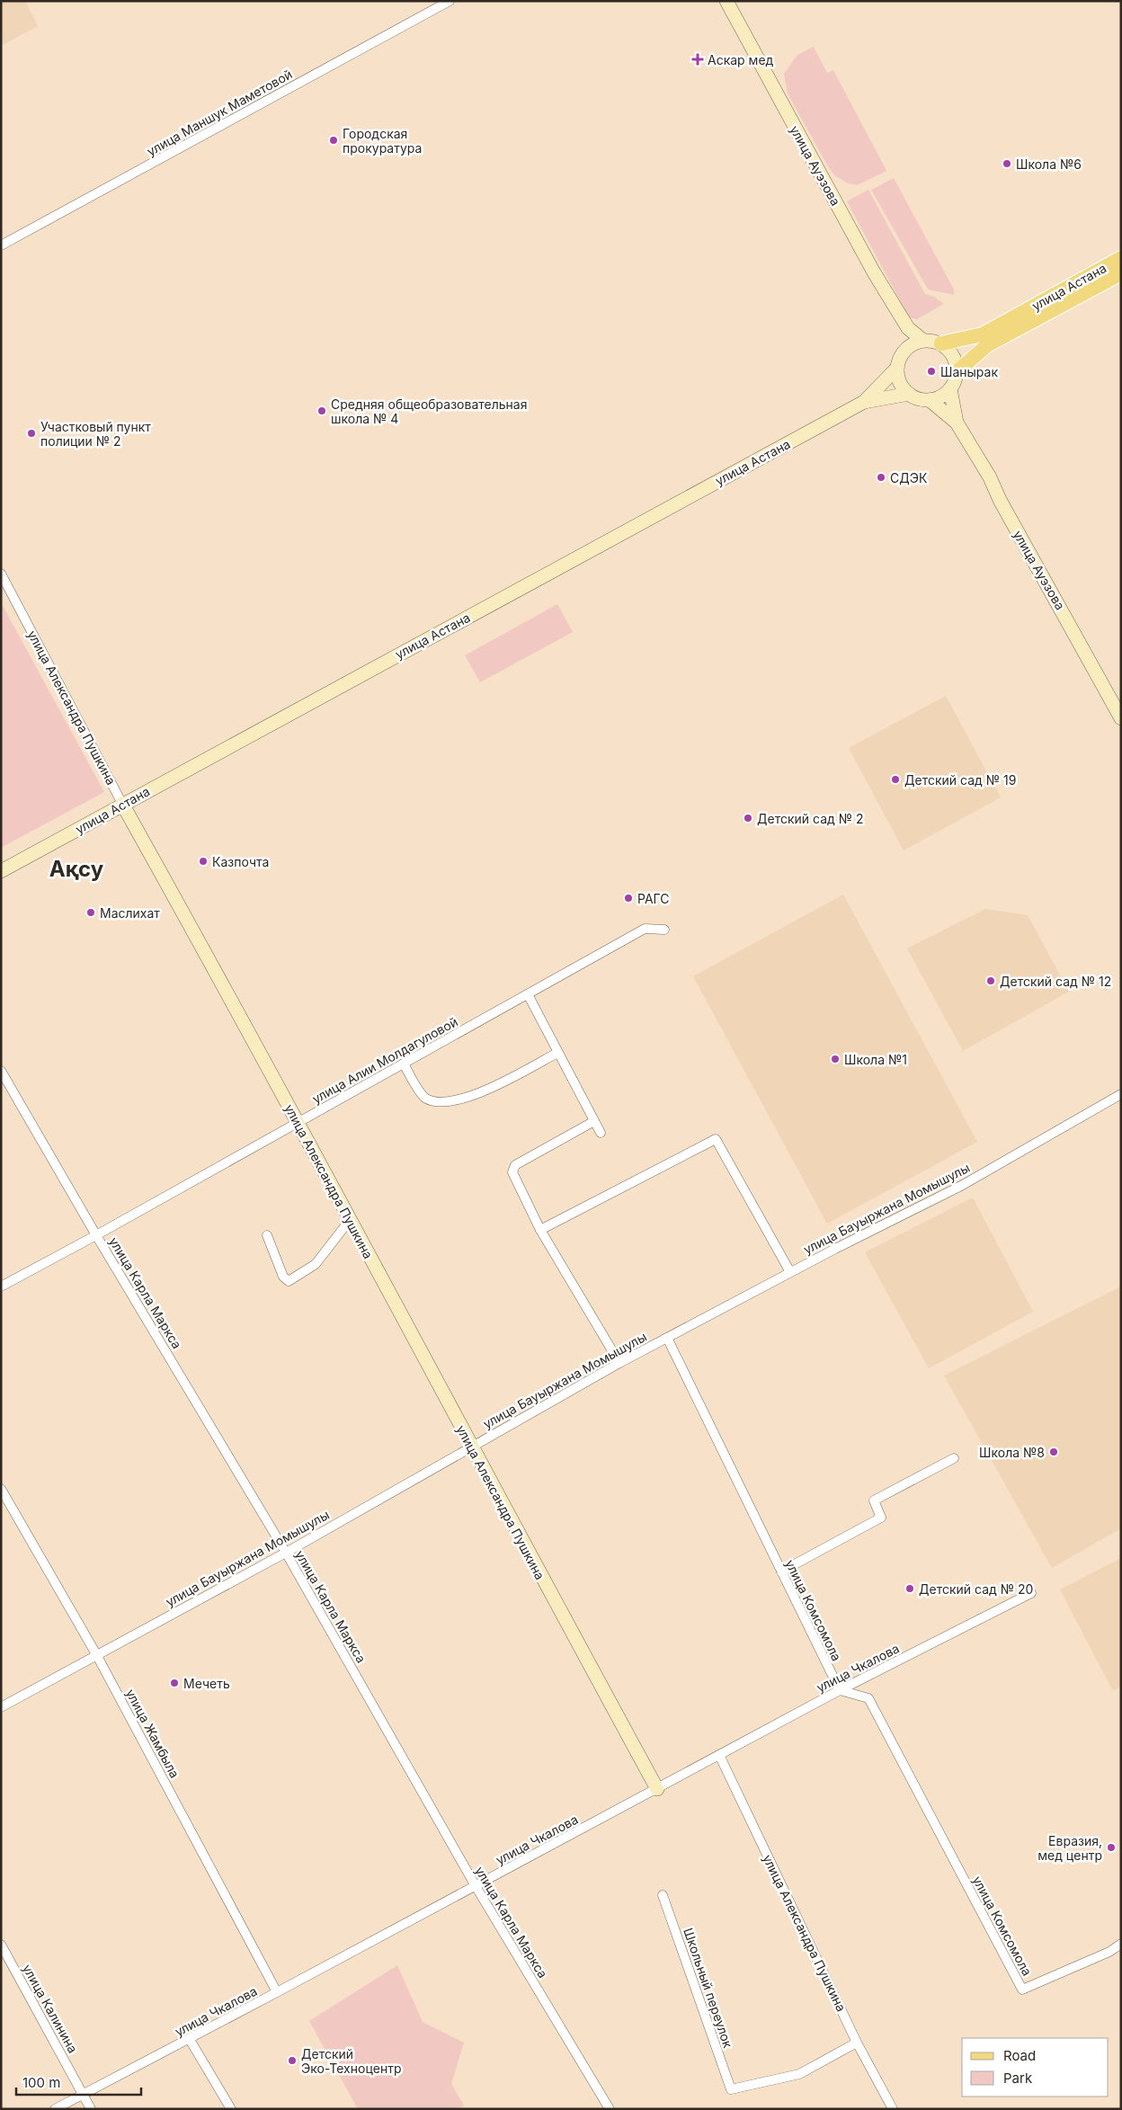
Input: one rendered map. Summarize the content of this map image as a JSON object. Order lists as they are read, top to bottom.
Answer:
{
  "streets": {
    "main road": ["улица Астана"],
    "street": [
      "улица Маншук Маметовой",
      "улица Ауэзова",
      "улица Александра Пушкина",
      "улица Алии Молдагуловой",
      "улица Бауыржана Момышулы",
      "улица Карла Маркса",
      "улица Комсомола",
      "улица Чкалова",
      "улица Жамбыла",
      "Школьный переулок",
      "улица Калинина"
    ]
  },
  "crossings": [
    ["улица Ауэзова", "улица Астана"],
    ["улица Астана", "улица Александра Пушкина"],
    ["улица Александра Пушкина", "улица Алии Молдагуловой"],
    ["улица Александра Пушкина", "улица Бауыржана Момышулы"],
    ["улица Александра Пушкина", "улица Чкалова"],
    ["улица Александра Пушкина", "Школьный переулок"],
    ["улица Алии Молдагуловой", "улица Карла Маркса"],
    ["улица Бауыржана Момышулы", "улица Карла Маркса"],
    ["улица Бауыржана Момышулы", "улица Комсомола"],
    ["улица Бауыржана Момышулы", "улица Жамбыла"],
    ["улица Карла Маркса", "улица Чкалова"],
    ["улица Комсомола", "улица Чкалова"],
    ["улица Чкалова", "улица Жамбыла"],
    ["улица Чкалова", "улица Калинина"]
  ],
  "districts": ["Ақсу"],
  "places": {
    "health": ["Аскар мед"],
    "other": [
      "Городская прокуратура",
      "Школа №6",
      "Шанырак",
      "Средняя общеобразовательная школа № 4",
      "Участковый пункт полиции № 2",
      "СДЭК",
      "Детский сад № 19",
      "Детский сад № 2",
      "Казпочта",
      "РАГС",
      "Маслихат",
      "Детский сад № 12",
      "Школа №1",
      "Школа №8",
      "Детский сад № 20",
      "Мечеть",
      "Евразия, мед центр",
      "Детский Эко-Техноцентр"
    ]
  },
  "legend": ["Road", "Park"],
  "scale_bar": "100 m"
}
